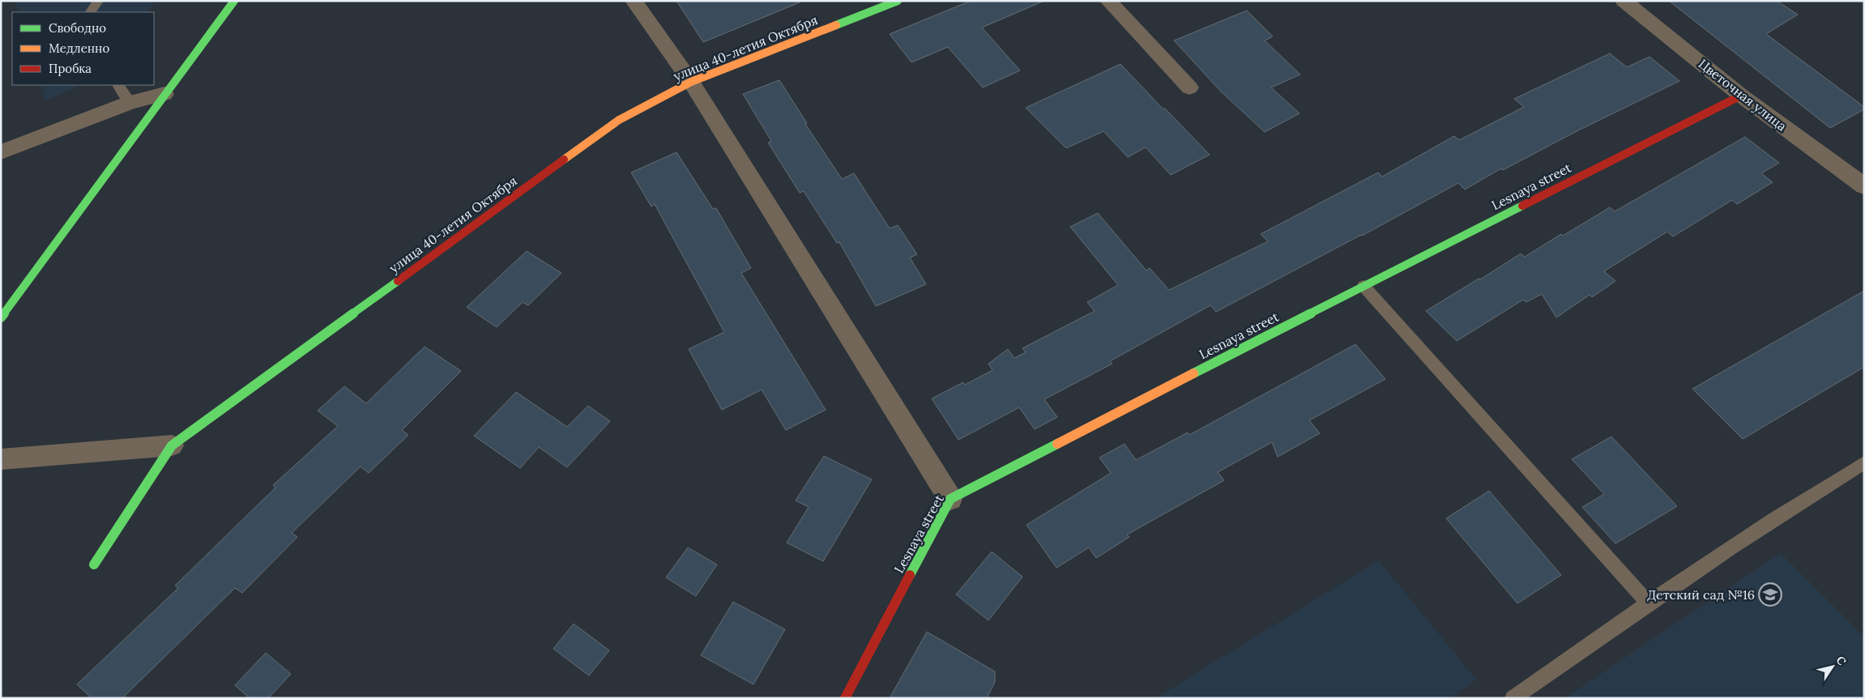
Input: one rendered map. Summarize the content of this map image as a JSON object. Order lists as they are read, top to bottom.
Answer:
{
  "streets": {
    "street": ["улица 40-летия Октября", "Цветочная улица", "Lesnaya street"]
  },
  "crossings": [
    ["Цветочная улица", "Lesnaya street"]
  ],
  "places": {
    "school or university": ["Детский сад №16"]
  },
  "legend": ["Свободно", "Медленно", "Пробка"],
  "north": "top right"
}
